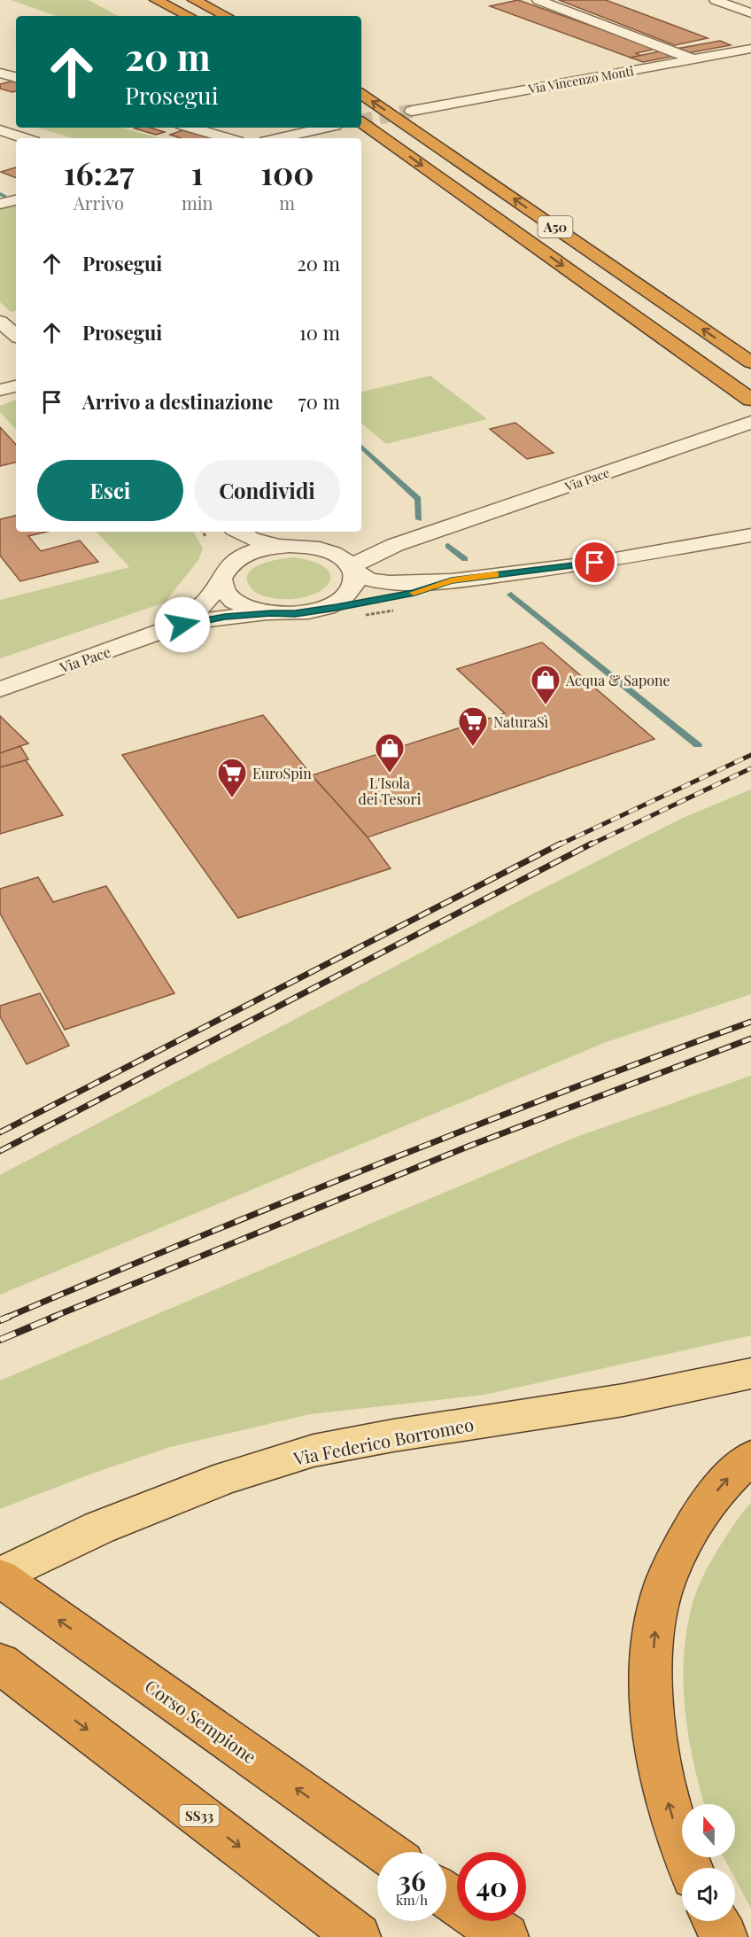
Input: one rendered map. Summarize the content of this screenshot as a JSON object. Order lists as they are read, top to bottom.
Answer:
{
  "streets": {
    "highway": ["A50", "Corso Sempione", "SS33"],
    "main road": ["Via Federico Borromeo"],
    "street": ["Via Vincenzo Monti", "Via Pace"]
  },
  "crossings": [
    ["Via Federico Borromeo", "Corso Sempione"]
  ],
  "places": {
    "shop": ["Acqua & Sapone", "L'Isola dei Tesori"],
    "supermarket": ["NaturaSì", "EuroSpin"]
  },
  "north": "top",
  "page": {
    "turn": ["20 m", "Prosegui"],
    "eta": [
      "16:27",
      "Arrivo",
      "1",
      "min",
      "100",
      "m"
    ],
    "list": [
      {
        "name": "Prosegui",
        "value": "20 m"
      },
      {
        "name": "Prosegui",
        "value": "10 m"
      },
      {
        "name": "Arrivo a destinazione",
        "value": "70 m"
      }
    ],
    "buttons": ["Esci", "Condividi"],
    "speed": "36 km/h",
    "limit": "40"
  }
}
